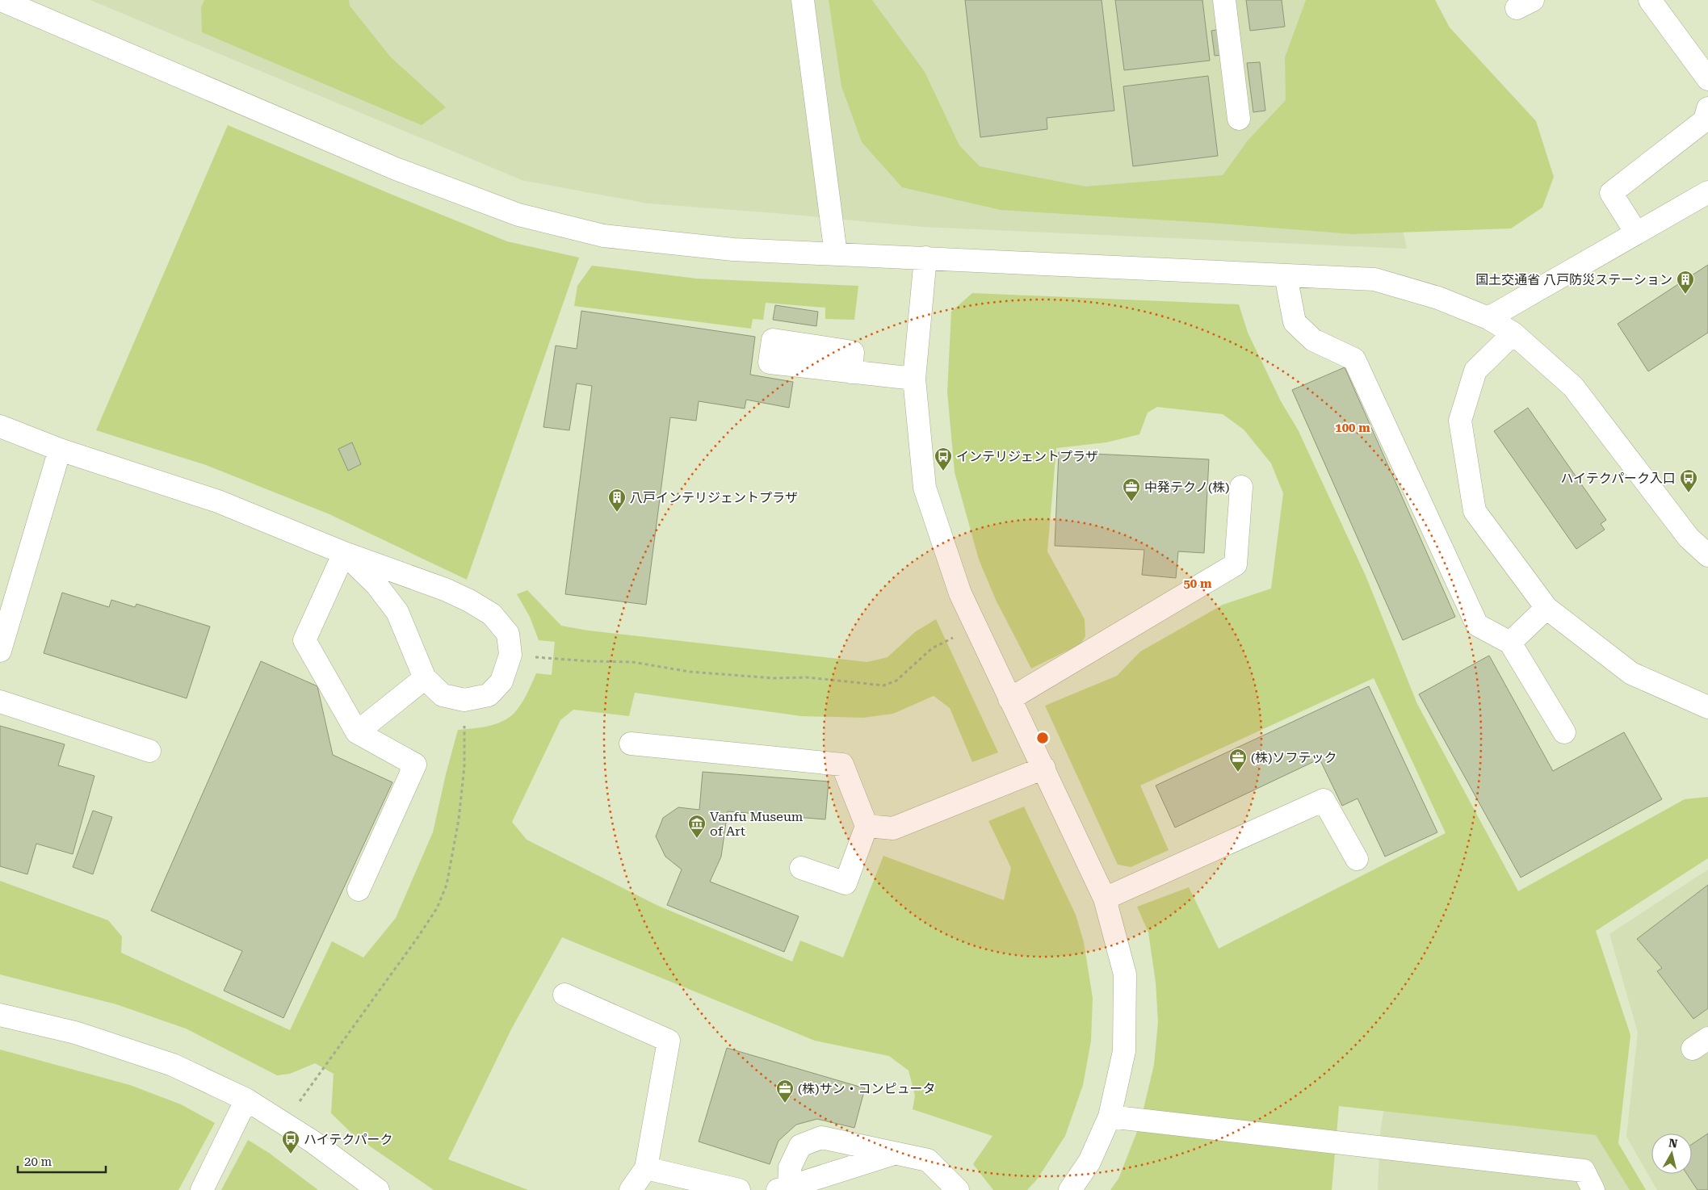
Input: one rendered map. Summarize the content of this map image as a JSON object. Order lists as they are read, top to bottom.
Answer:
{
  "places": {
    "building": ["国土交通省 八戸防災ステーション", "八戸インテリジェントプラザ"],
    "bus stop": ["インテリジェントプラザ", "ハイテクパーク入口", "ハイテクパーク"],
    "office": ["中発テクノ(株)", "(株)ソフテック", "(株)サン・コンピュータ"],
    "museum": ["Vanfu Museum of Art"]
  },
  "scale_bar": "20 m",
  "north": "top",
  "rings": ["100 m", "50 m"]
}
